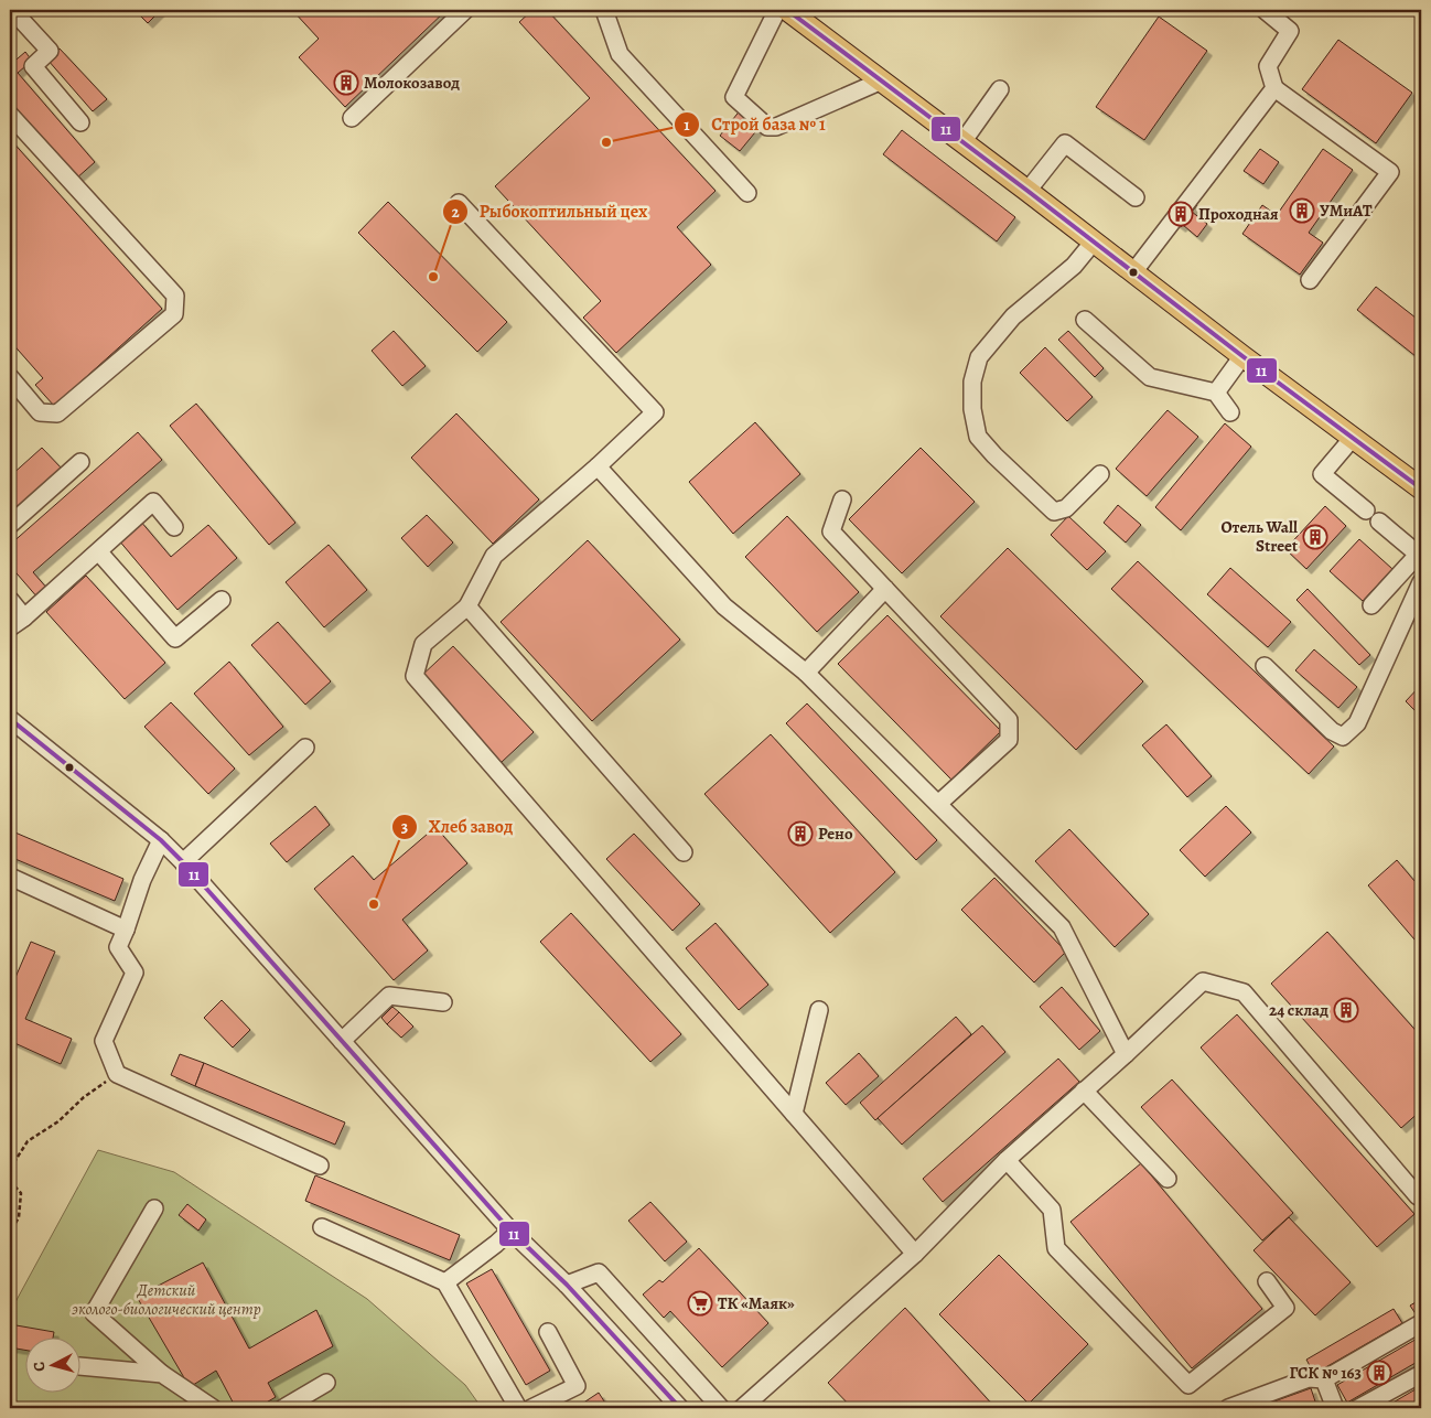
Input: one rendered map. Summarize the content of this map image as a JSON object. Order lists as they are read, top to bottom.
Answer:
{
  "parks": ["Детский эколого-биологический центр"],
  "places": {
    "building": [
      "Молокозавод",
      "УМиАТ",
      "Проходная",
      "Отель Wall Street",
      "Рено",
      "24 склад",
      "ГСК № 163"
    ],
    "other": ["Строй база № 1", "Рыбокоптильный цех", "Хлеб завод"],
    "supermarket": ["ТК «Маяк»"]
  },
  "lines": ["transit line 11"],
  "north": "left"
}
